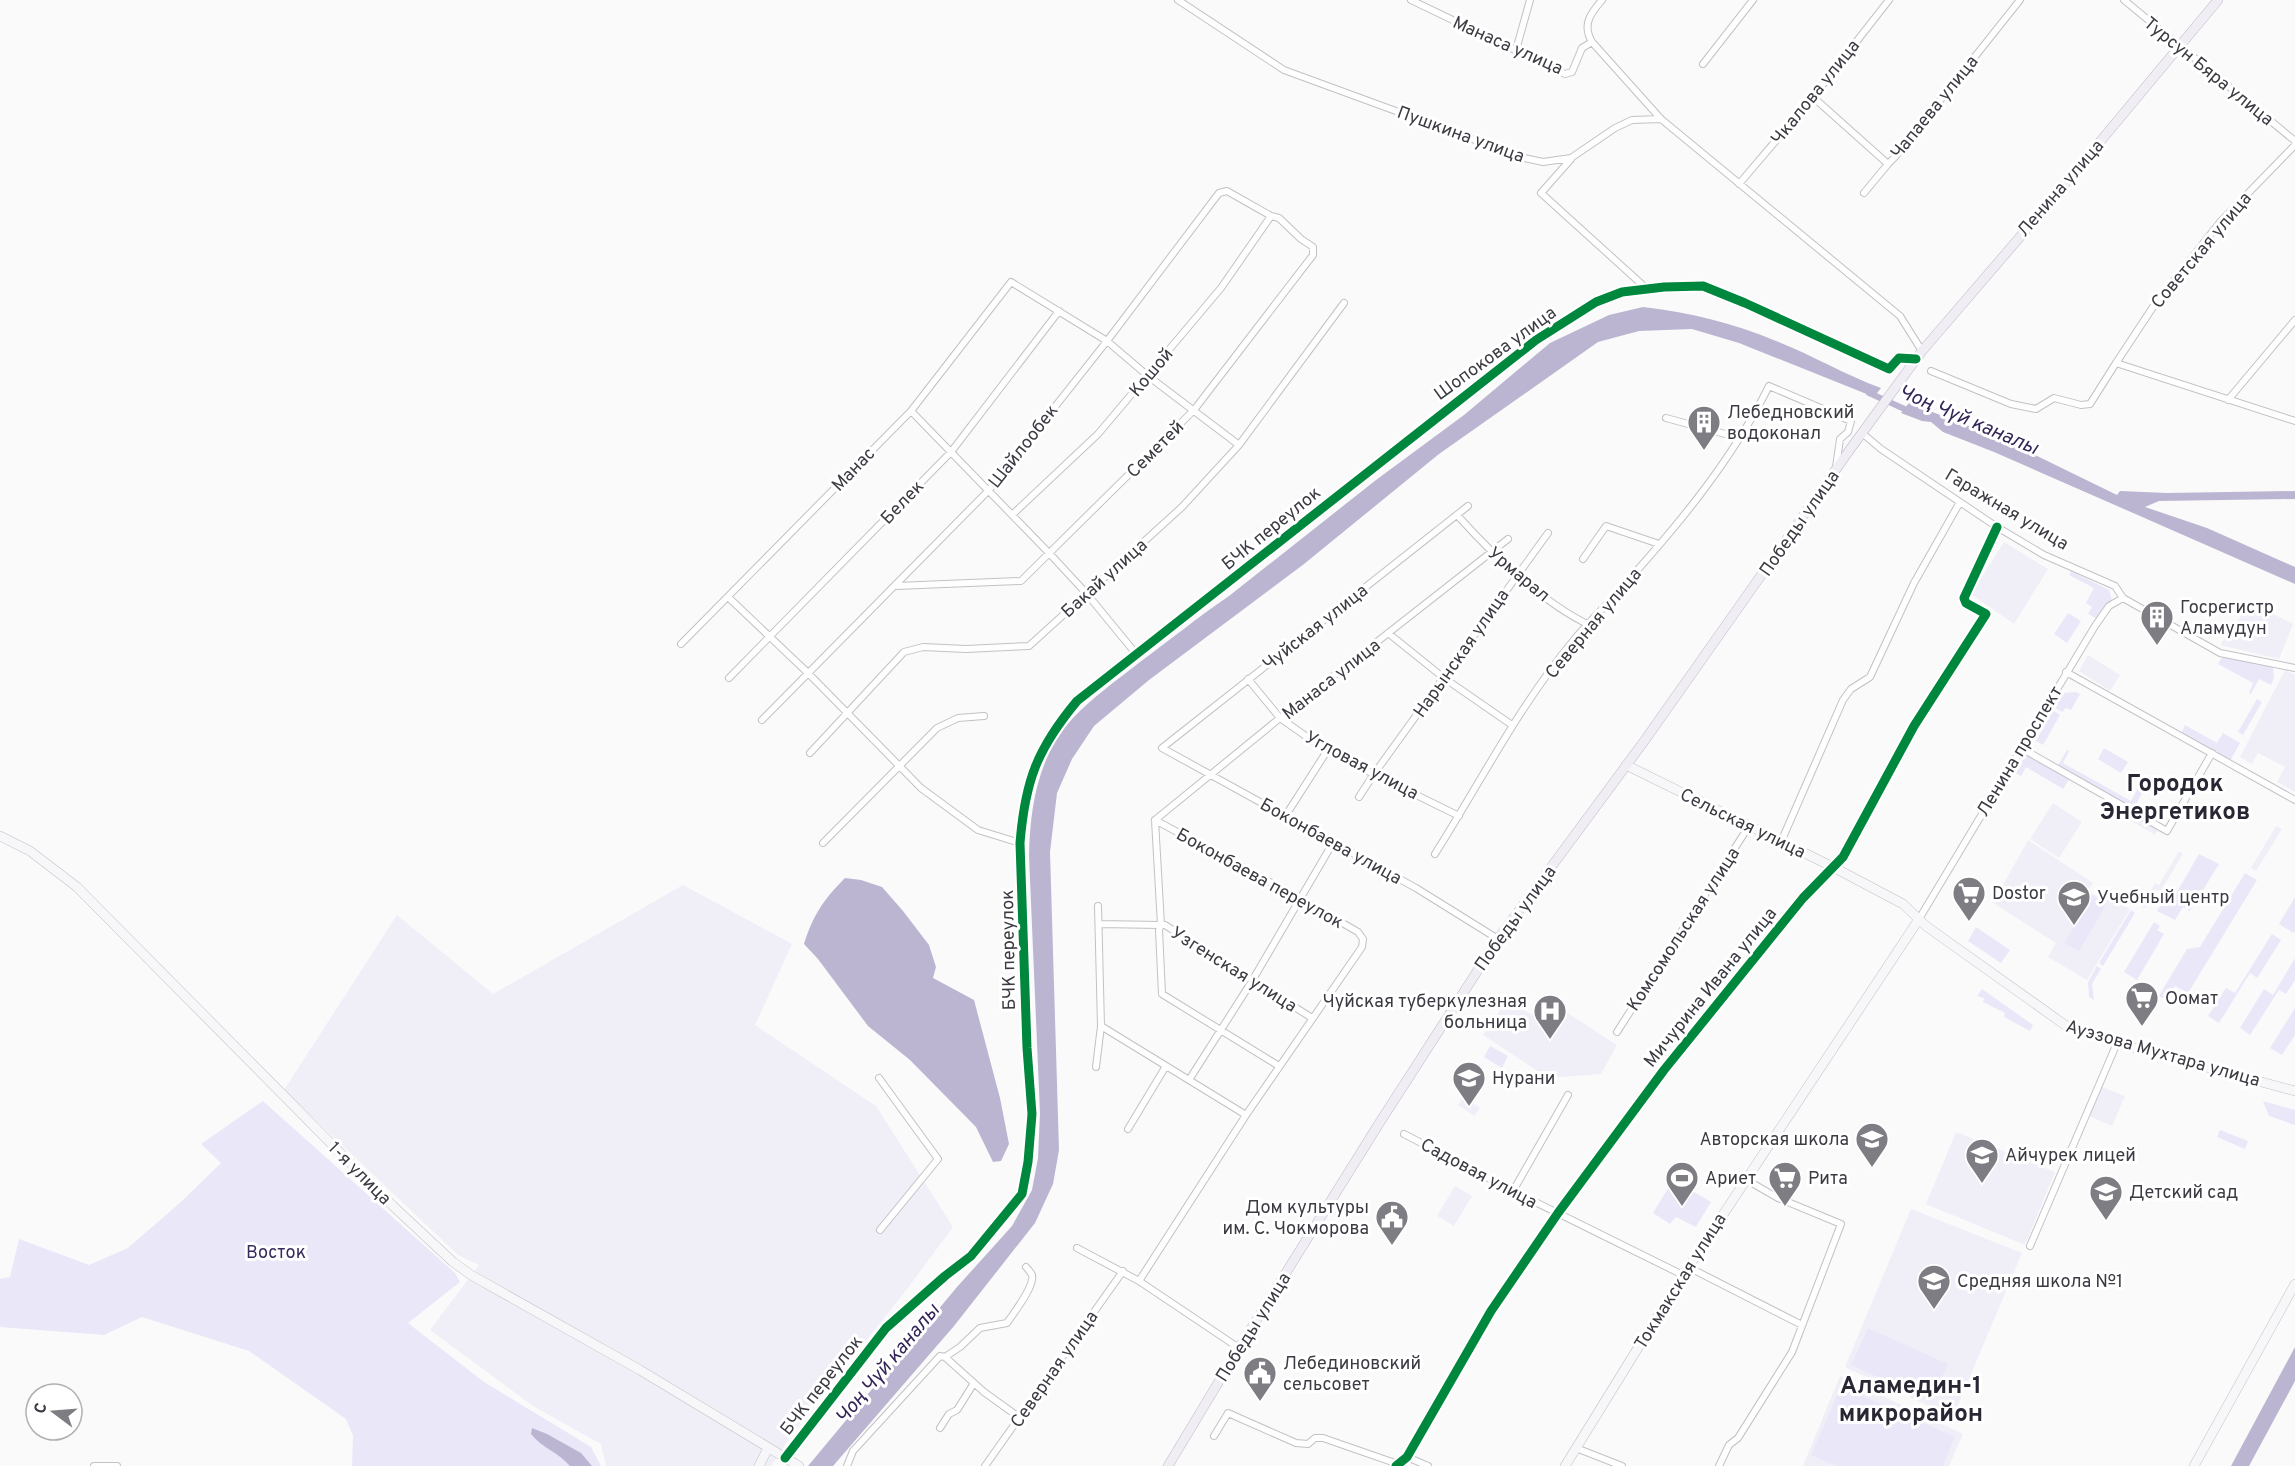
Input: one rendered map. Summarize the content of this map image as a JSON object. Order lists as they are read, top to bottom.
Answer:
{
  "streets": {
    "main road": [
      "Ленина улица",
      "Победы улица",
      "Сельская улица",
      "Ауэзова Мухтара улица",
      "1-я улица",
      "Токмакская улица"
    ],
    "street": [
      "Манаса улица",
      "Турсун Бяра улица",
      "Чкалова улица",
      "Чапаева улица",
      "Пушкина улица",
      "Советская улица",
      "Шопокова улица",
      "Кошой",
      "Шайлообек",
      "Семетей",
      "Манас",
      "Белек",
      "Гаражная улица",
      "БЧК переулок",
      "Урмарал",
      "Бакай улица",
      "Северная улица",
      "Чуйская улица",
      "Нарынская улица",
      "Ленина проспект",
      "Угловая улица",
      "Боконбаева улица",
      "Боконбаева переулок",
      "Комсомольская улица",
      "Узгенская улица",
      "Мичурина Ивана улица",
      "Садовая улица"
    ]
  },
  "crossings": [
    ["Манаса улица", "Урмарал"],
    ["Манаса улица", "Угловая улица"],
    ["Манаса улица", "Боконбаева улица"],
    ["Манаса улица", "Боконбаева переулок"],
    ["Турсун Бяра улица", "Ленина улица"],
    ["Турсун Бяра улица", "Советская улица"],
    ["Чкалова улица", "Чапаева улица"],
    ["Ленина улица", "Шопокова улица"],
    ["Ленина улица", "Победы улица"],
    ["Шопокова улица", "БЧК переулок"],
    ["Кошой", "Шайлообек"],
    ["Кошой", "Семетей"],
    ["Шайлообек", "Семетей"],
    ["Манас", "Белек"],
    ["Гаражная улица", "Победы улица"],
    ["Гаражная улица", "Ленина проспект"],
    ["Гаражная улица", "Мичурина Ивана улица"],
    ["Победы улица", "Северная улица"],
    ["Победы улица", "Сельская улица"],
    ["Победы улица", "Боконбаева улица"],
    ["БЧК переулок", "1-я улица"],
    ["Урмарал", "Северная улица"],
    ["Урмарал", "Чуйская улица"],
    ["Урмарал", "Нарынская улица"],
    ["Северная улица", "Угловая улица"],
    ["Чуйская улица", "Угловая улица"],
    ["Чуйская улица", "Боконбаева улица"],
    ["Нарынская улица", "Угловая улица"],
    ["Ленина проспект", "Сельская улица"],
    ["Ленина проспект", "Ауэзова Мухтара улица"],
    ["Ленина проспект", "Токмакская улица"],
    ["Сельская улица", "Комсомольская улица"],
    ["Сельская улица", "Мичурина Ивана улица"],
    ["Сельская улица", "Ауэзова Мухтара улица"],
    ["Сельская улица", "Токмакская улица"],
    ["Боконбаева переулок", "Узгенская улица"],
    ["Мичурина Ивана улица", "Садовая улица"],
    ["Ауэзова Мухтара улица", "Токмакская улица"],
    ["Садовая улица", "Токмакская улица"]
  ],
  "districts": ["Городок Энергетиков", "Аламедин-1 микрорайон"],
  "water": ["Чоң Чүй каналы"],
  "parks": ["Восток"],
  "places": {
    "building": ["Лебедновский водоконал", "Госрегистр Аламудун"],
    "supermarket": ["Dostor", "Оомат", "Рита"],
    "school or university": [
      "Учебный центр",
      "Нурани",
      "Авторская школа",
      "Айчурек лицей",
      "Детский сад",
      "Средняя школа №1"
    ],
    "hospital": ["Чуйская туберкулезная больница"],
    "sports": ["Ариет"],
    "public building": ["Дом культуры им. С. Чокморова", "Лебединовский сельсовет"]
  },
  "north": "left"
}
